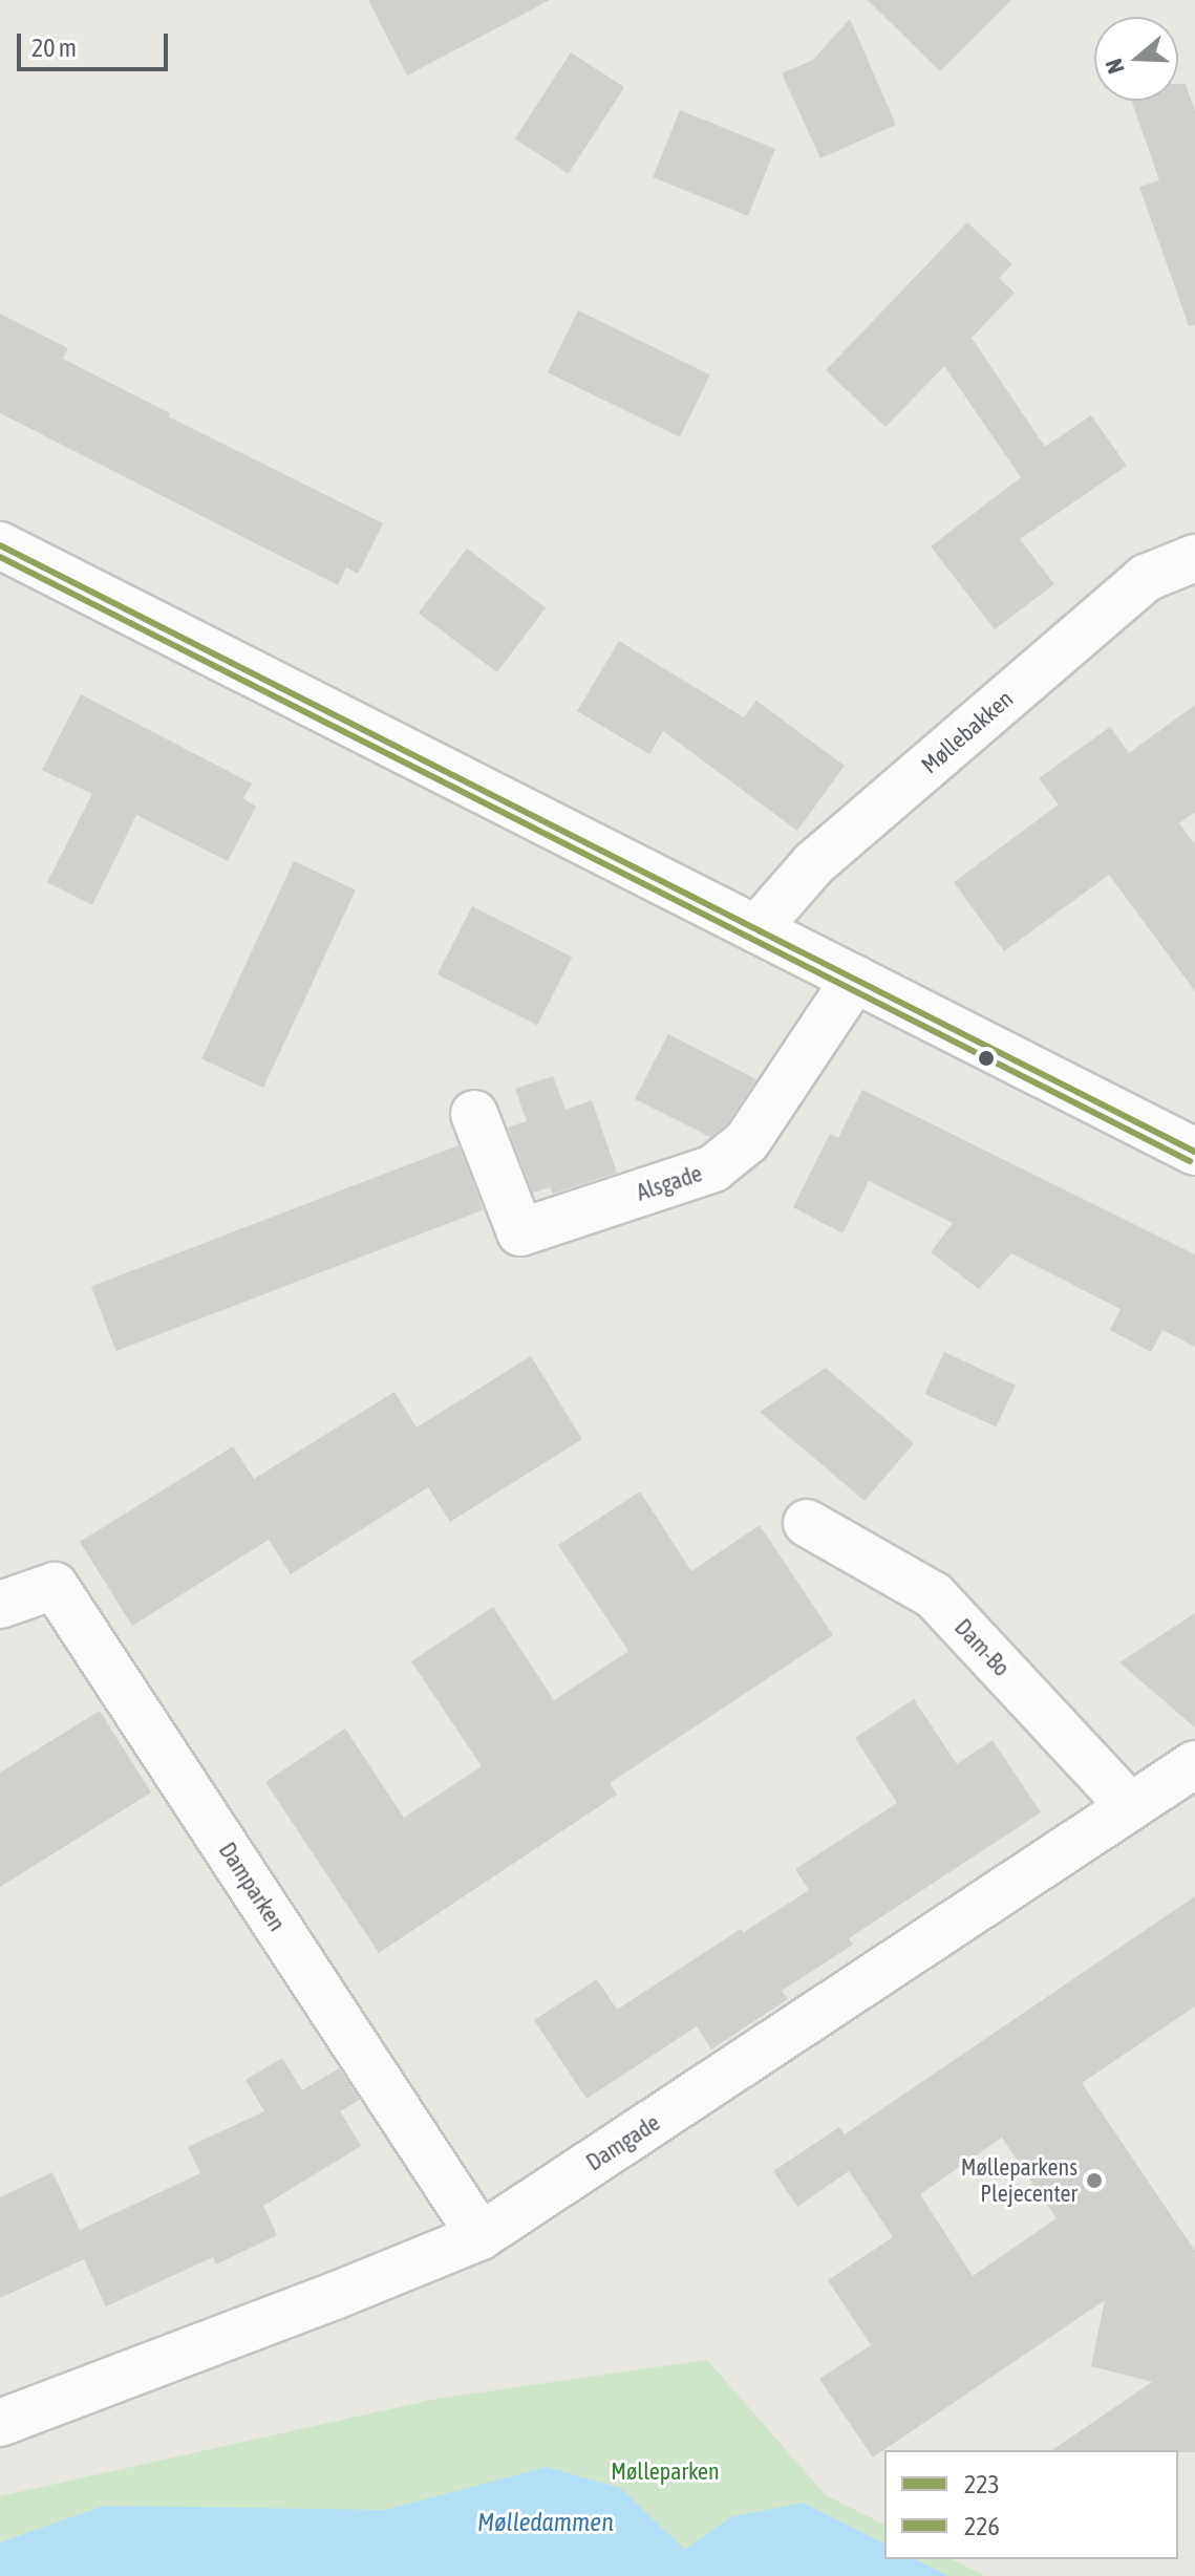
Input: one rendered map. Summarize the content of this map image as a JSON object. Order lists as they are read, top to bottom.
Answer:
{
  "streets": {
    "street": [
      "Møllebakken",
      "Alsgade",
      "Dam-Bo",
      "Damparken",
      "Damgade"
    ]
  },
  "crossings": [
    ["Dam-Bo", "Damgade"],
    ["Damparken", "Damgade"]
  ],
  "water": ["Mølledammen"],
  "parks": ["Mølleparken"],
  "places": ["Mølleparkens Plejecenter"],
  "lines": ["transit line 223", "transit line 226"],
  "legend": ["223", "226"],
  "scale_bar": "20 m",
  "north": "left"
}
